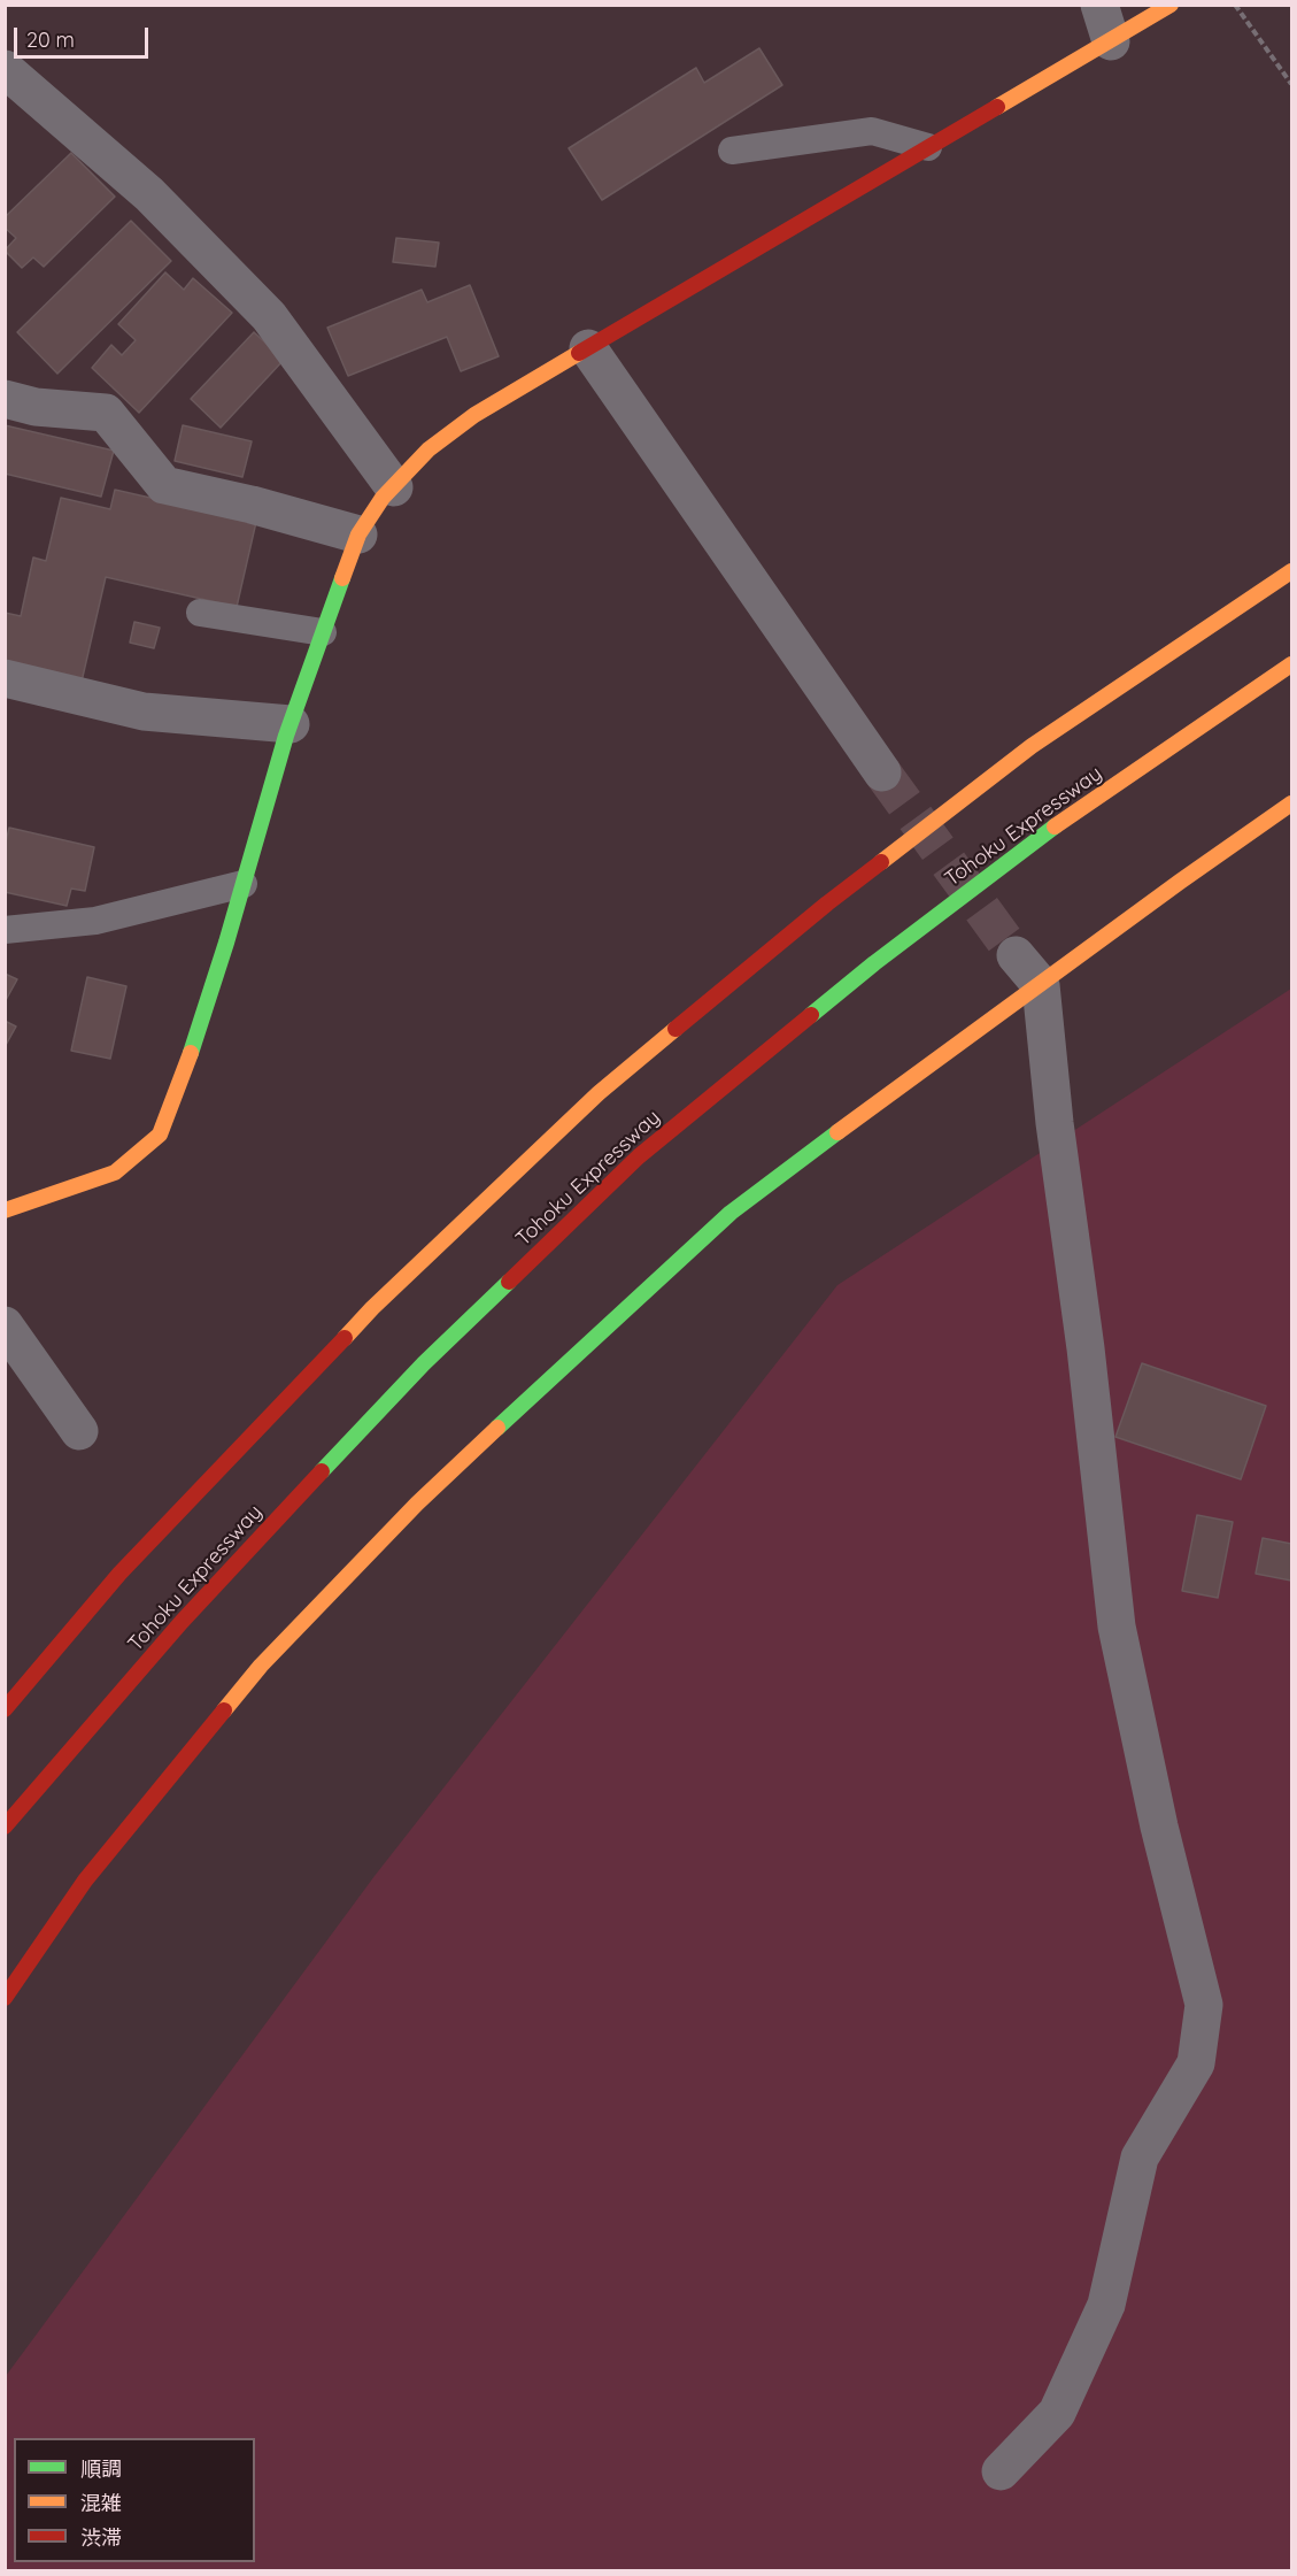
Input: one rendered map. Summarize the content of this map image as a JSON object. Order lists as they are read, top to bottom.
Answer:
{
  "streets": {
    "main road": ["Tohoku Expressway"]
  },
  "legend": ["順調", "混雑", "渋滞"],
  "scale_bar": "20 m"
}
